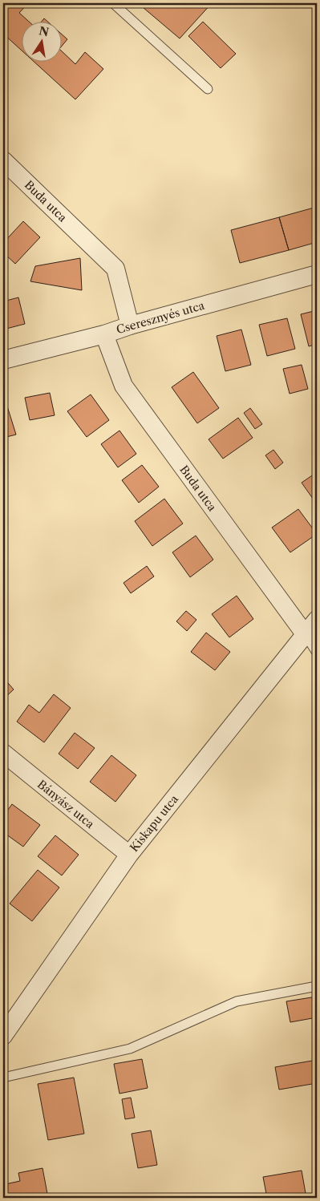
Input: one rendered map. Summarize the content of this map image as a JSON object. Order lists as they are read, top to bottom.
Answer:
{
  "streets": {
    "street": [
      "Buda utca",
      "Cseresznyés utca",
      "Bányász utca",
      "Kiskapu utca"
    ]
  },
  "crossings": [
    ["Buda utca", "Cseresznyés utca"],
    ["Buda utca", "Kiskapu utca"],
    ["Bányász utca", "Kiskapu utca"]
  ],
  "north": "top"
}
